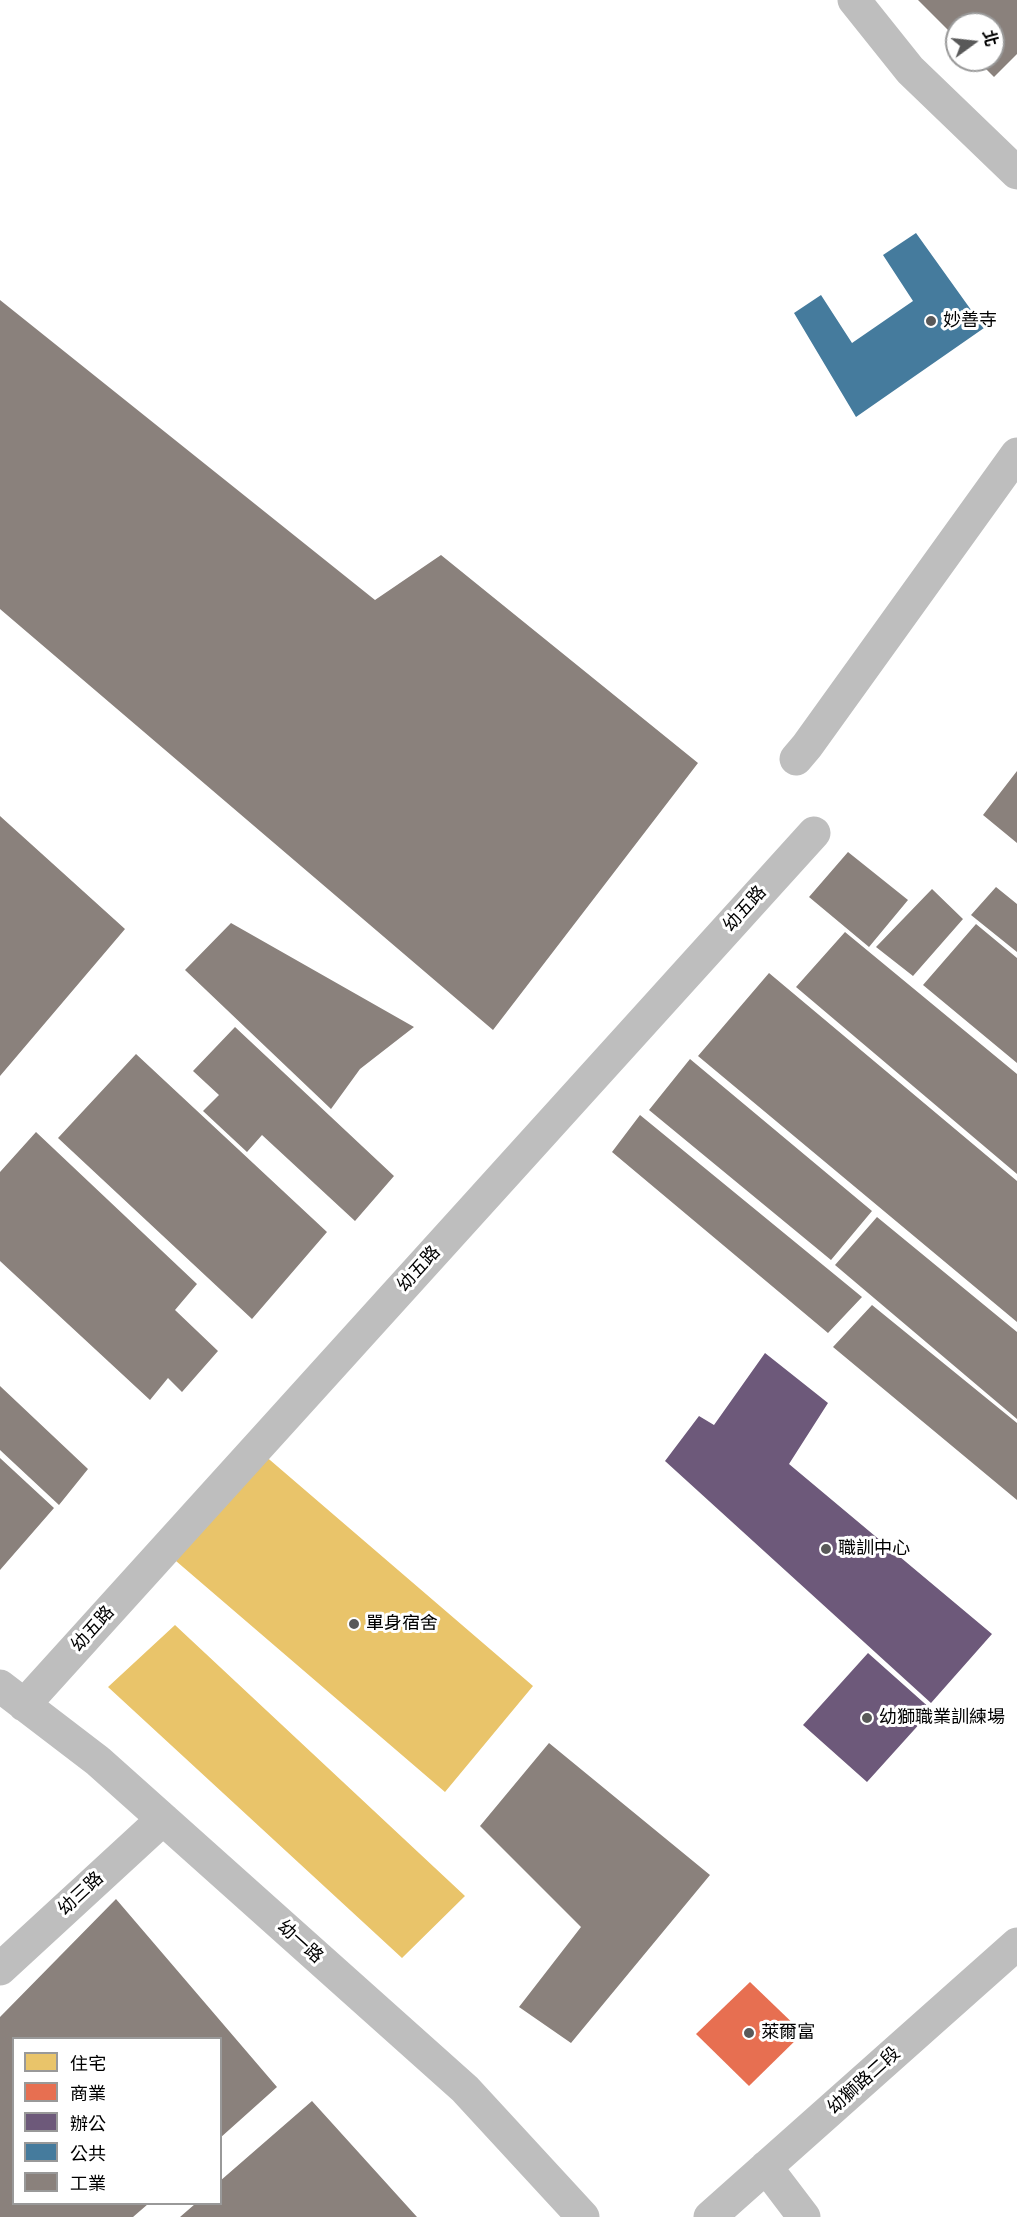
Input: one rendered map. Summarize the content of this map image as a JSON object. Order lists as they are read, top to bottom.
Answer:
{
  "streets": {
    "street": [
      "幼五路",
      "幼三路",
      "幼一路",
      "幼獅路二段"
    ]
  },
  "crossings": [
    ["幼五路", "幼一路"],
    ["幼三路", "幼一路"]
  ],
  "places": [
    "妙善寺",
    "職訓中心",
    "單身宿舍",
    "幼獅職業訓練場",
    "萊爾富"
  ],
  "legend": [
    "住宅",
    "商業",
    "辦公",
    "公共",
    "工業"
  ],
  "north": "right"
}
